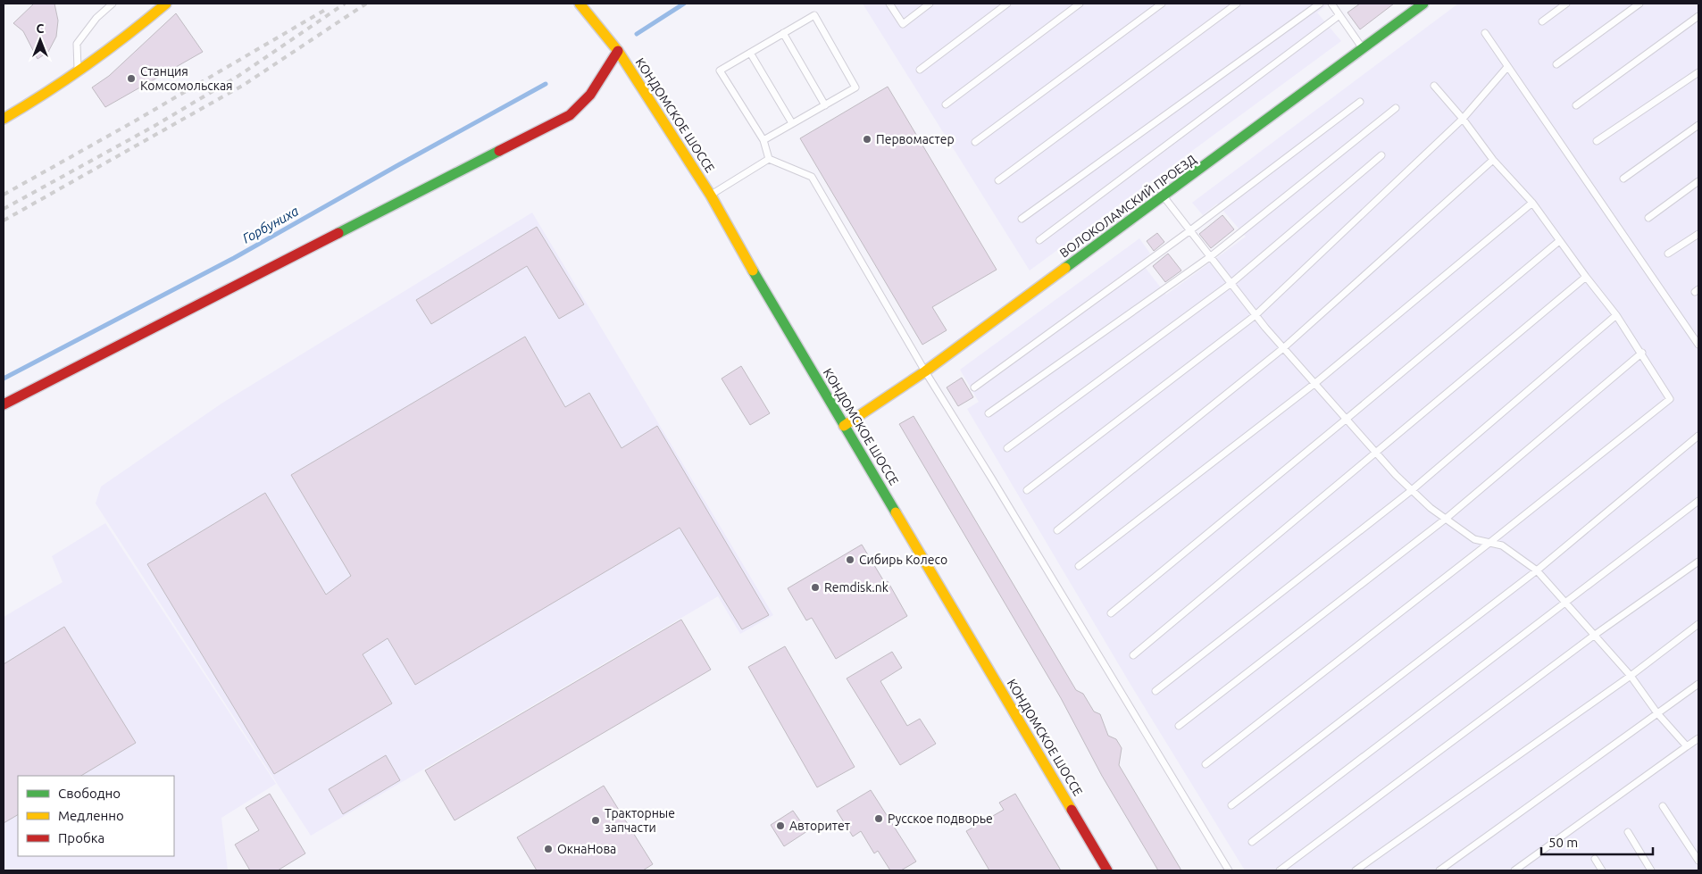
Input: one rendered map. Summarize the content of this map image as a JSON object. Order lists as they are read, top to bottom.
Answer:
{
  "streets": {
    "street": ["КОНДОМСКОЕ ШОССЕ", "ВОЛОКОЛАМСКИЙ ПРОЕЗД"]
  },
  "crossings": [
    ["КОНДОМСКОЕ ШОССЕ", "ВОЛОКОЛАМСКИЙ ПРОЕЗД"]
  ],
  "water": ["Горбуниха"],
  "places": [
    "Станция Комсомольская",
    "Первомастер",
    "Сибирь Колесо",
    "Remdisk.nk",
    "Русское подворье",
    "Тракторные запчасти",
    "Авторитет",
    "ОкнаНова"
  ],
  "legend": ["Свободно", "Медленно", "Пробка"],
  "scale_bar": "50 m",
  "north": "top"
}
